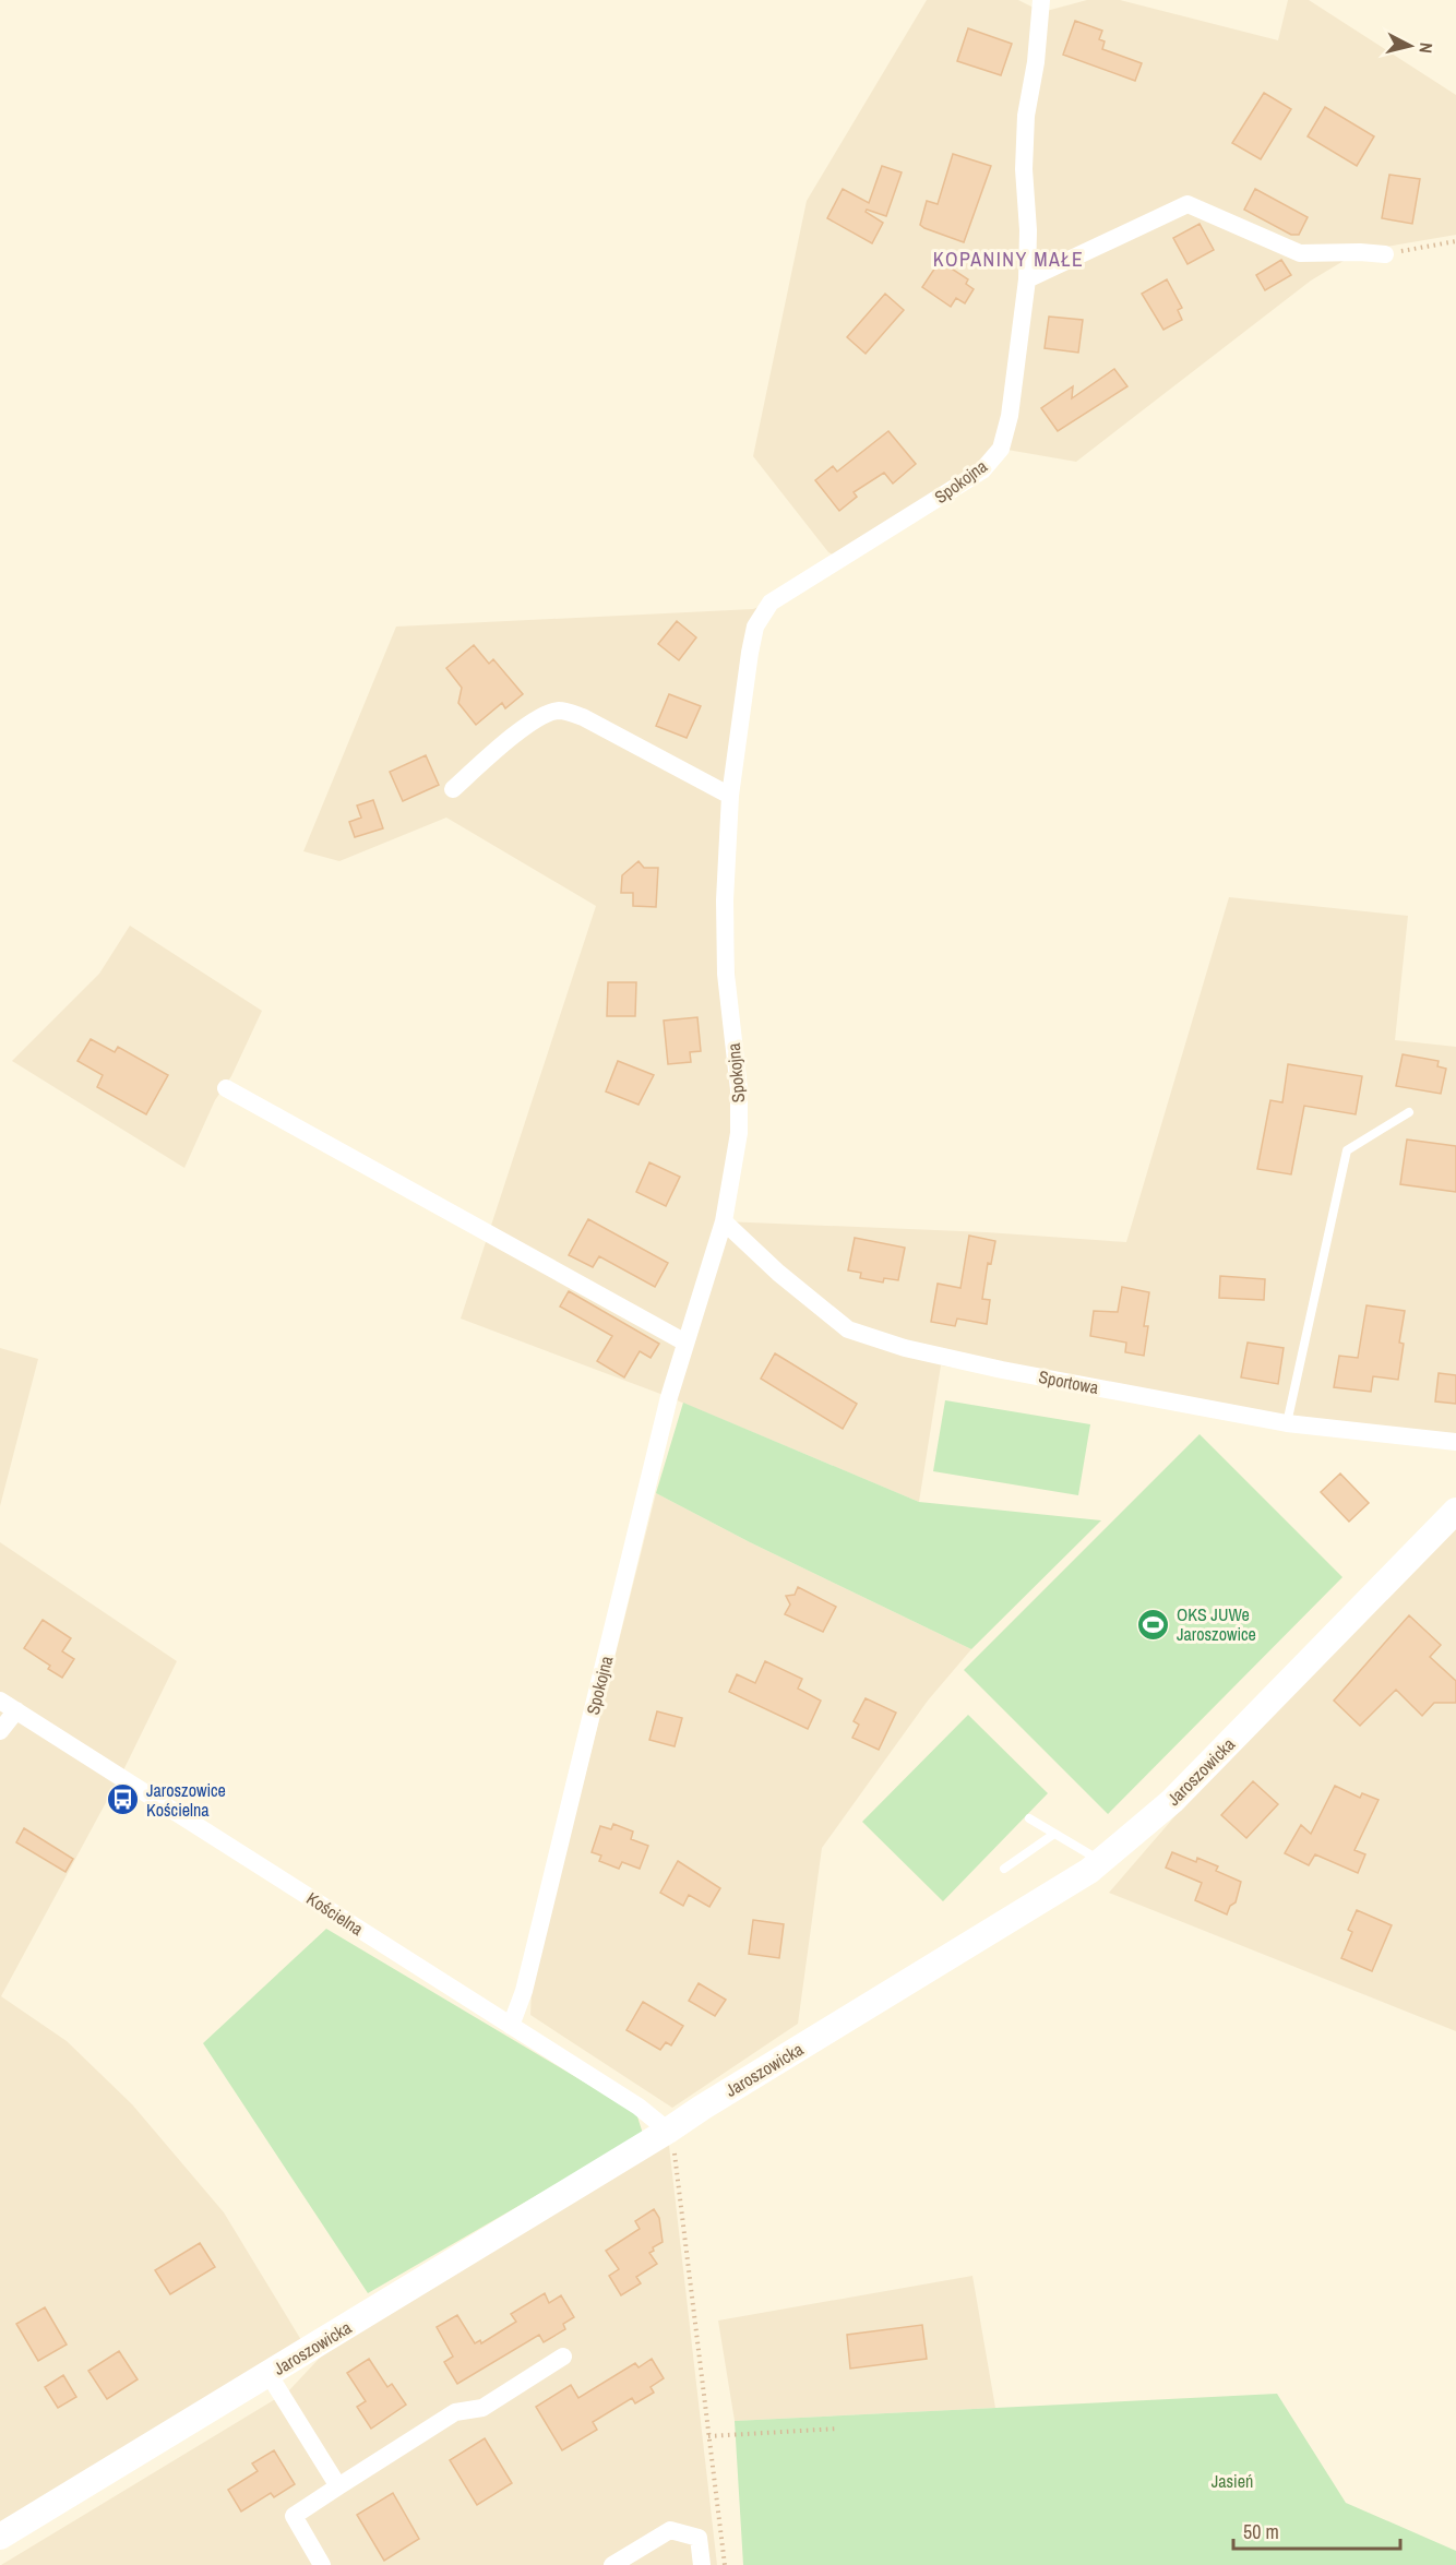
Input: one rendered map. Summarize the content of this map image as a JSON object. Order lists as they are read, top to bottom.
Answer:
{
  "streets": {
    "street": [
      "Spokojna",
      "Sportowa",
      "Jaroszowicka",
      "Kościelna"
    ]
  },
  "crossings": [
    ["Spokojna", "Sportowa"],
    ["Spokojna", "Kościelna"],
    ["Jaroszowicka", "Kościelna"]
  ],
  "districts": ["KOPANINY MAŁE"],
  "parks": ["Jasień"],
  "places": {
    "sports": ["OKS JUWe Jaroszowice"],
    "bus stop": ["Jaroszowice Kościelna"]
  },
  "scale_bar": "50 m",
  "north": "right"
}
